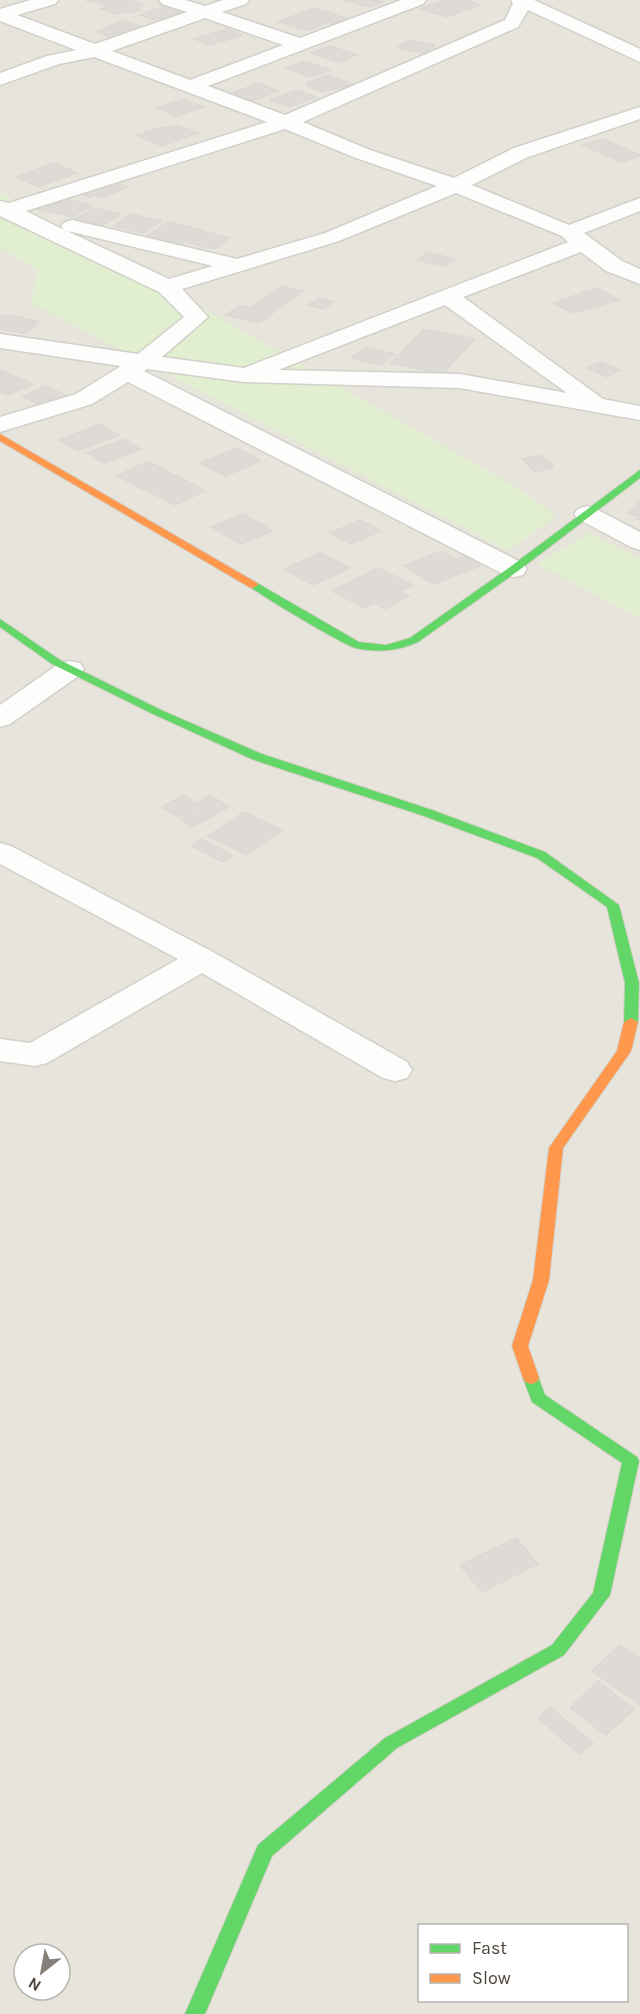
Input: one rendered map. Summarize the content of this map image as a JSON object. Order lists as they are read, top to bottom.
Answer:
{
  "legend": ["Fast", "Slow"],
  "north": "bottom left"
}
